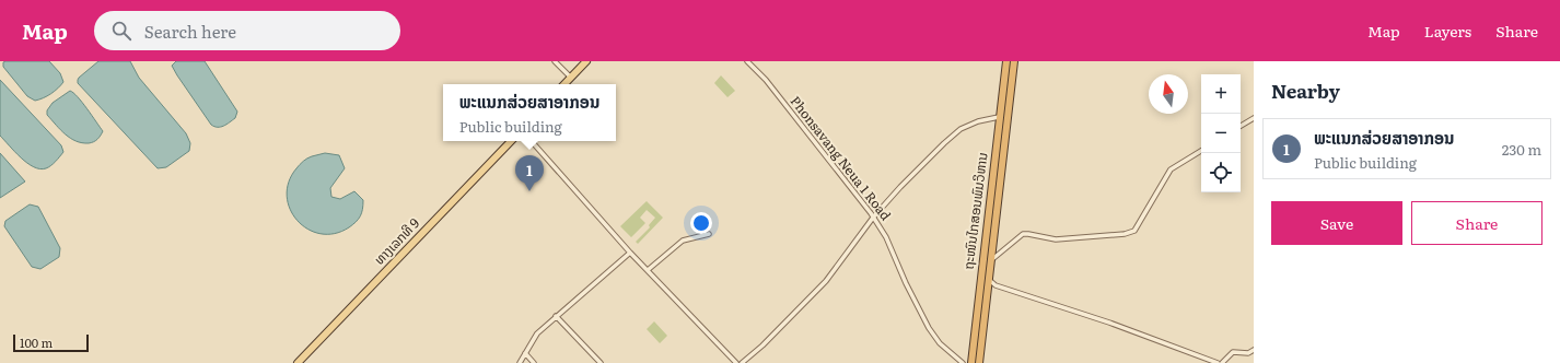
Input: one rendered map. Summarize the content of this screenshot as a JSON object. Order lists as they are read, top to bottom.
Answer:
{
  "streets": {
    "highway": ["ຖະໜົນໄກສອນພົມວິຫານ"],
    "main road": ["ທາງເລກທີ 9"],
    "street": ["Phonsavang Neua 1 Road"]
  },
  "scale_bar": "100 m",
  "north": "top",
  "page": {
    "header": "Map",
    "search": "Search here",
    "nav": ["Map", "Layers", "Share"],
    "heading": "Nearby",
    "map_buttons": ["+", "−"],
    "popup": ["ພະແນກສ່ວຍສາອາກອນ", "Public building"],
    "list": [
      {
        "mark": "1",
        "name": "ພະແນກສ່ວຍສາອາກອນ",
        "note": "Public building",
        "value": "230 m"
      }
    ],
    "pins": "1",
    "buttons": ["Save", "Share"],
    "scale": "100 m"
  }
}
